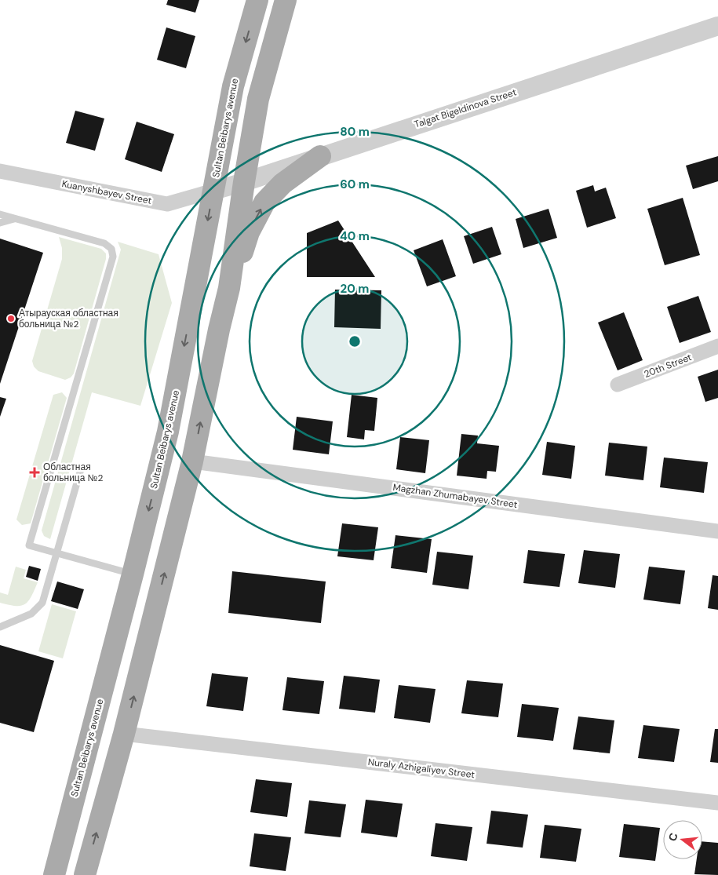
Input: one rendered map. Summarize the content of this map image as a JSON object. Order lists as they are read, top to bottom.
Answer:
{
  "streets": {
    "main road": ["Sultan Beibarys avenue"],
    "street": [
      "Talgat Bigeldinova Street",
      "Kuanyshbayev Street",
      "20th Street",
      "Magzhan Zhumabayev Street",
      "Nuraly Azhigaliyev Street"
    ]
  },
  "crossings": [
    ["Talgat Bigeldinova Street", "Sultan Beibarys avenue"],
    ["Talgat Bigeldinova Street", "Kuanyshbayev Street"],
    ["Sultan Beibarys avenue", "Kuanyshbayev Street"]
  ],
  "places": {
    "other": ["Атырауская областная больница №2"],
    "health": ["Областная больница №2"]
  },
  "north": "left",
  "rings": [
    "80 m",
    "60 m",
    "40 m",
    "20 m"
  ]
}
